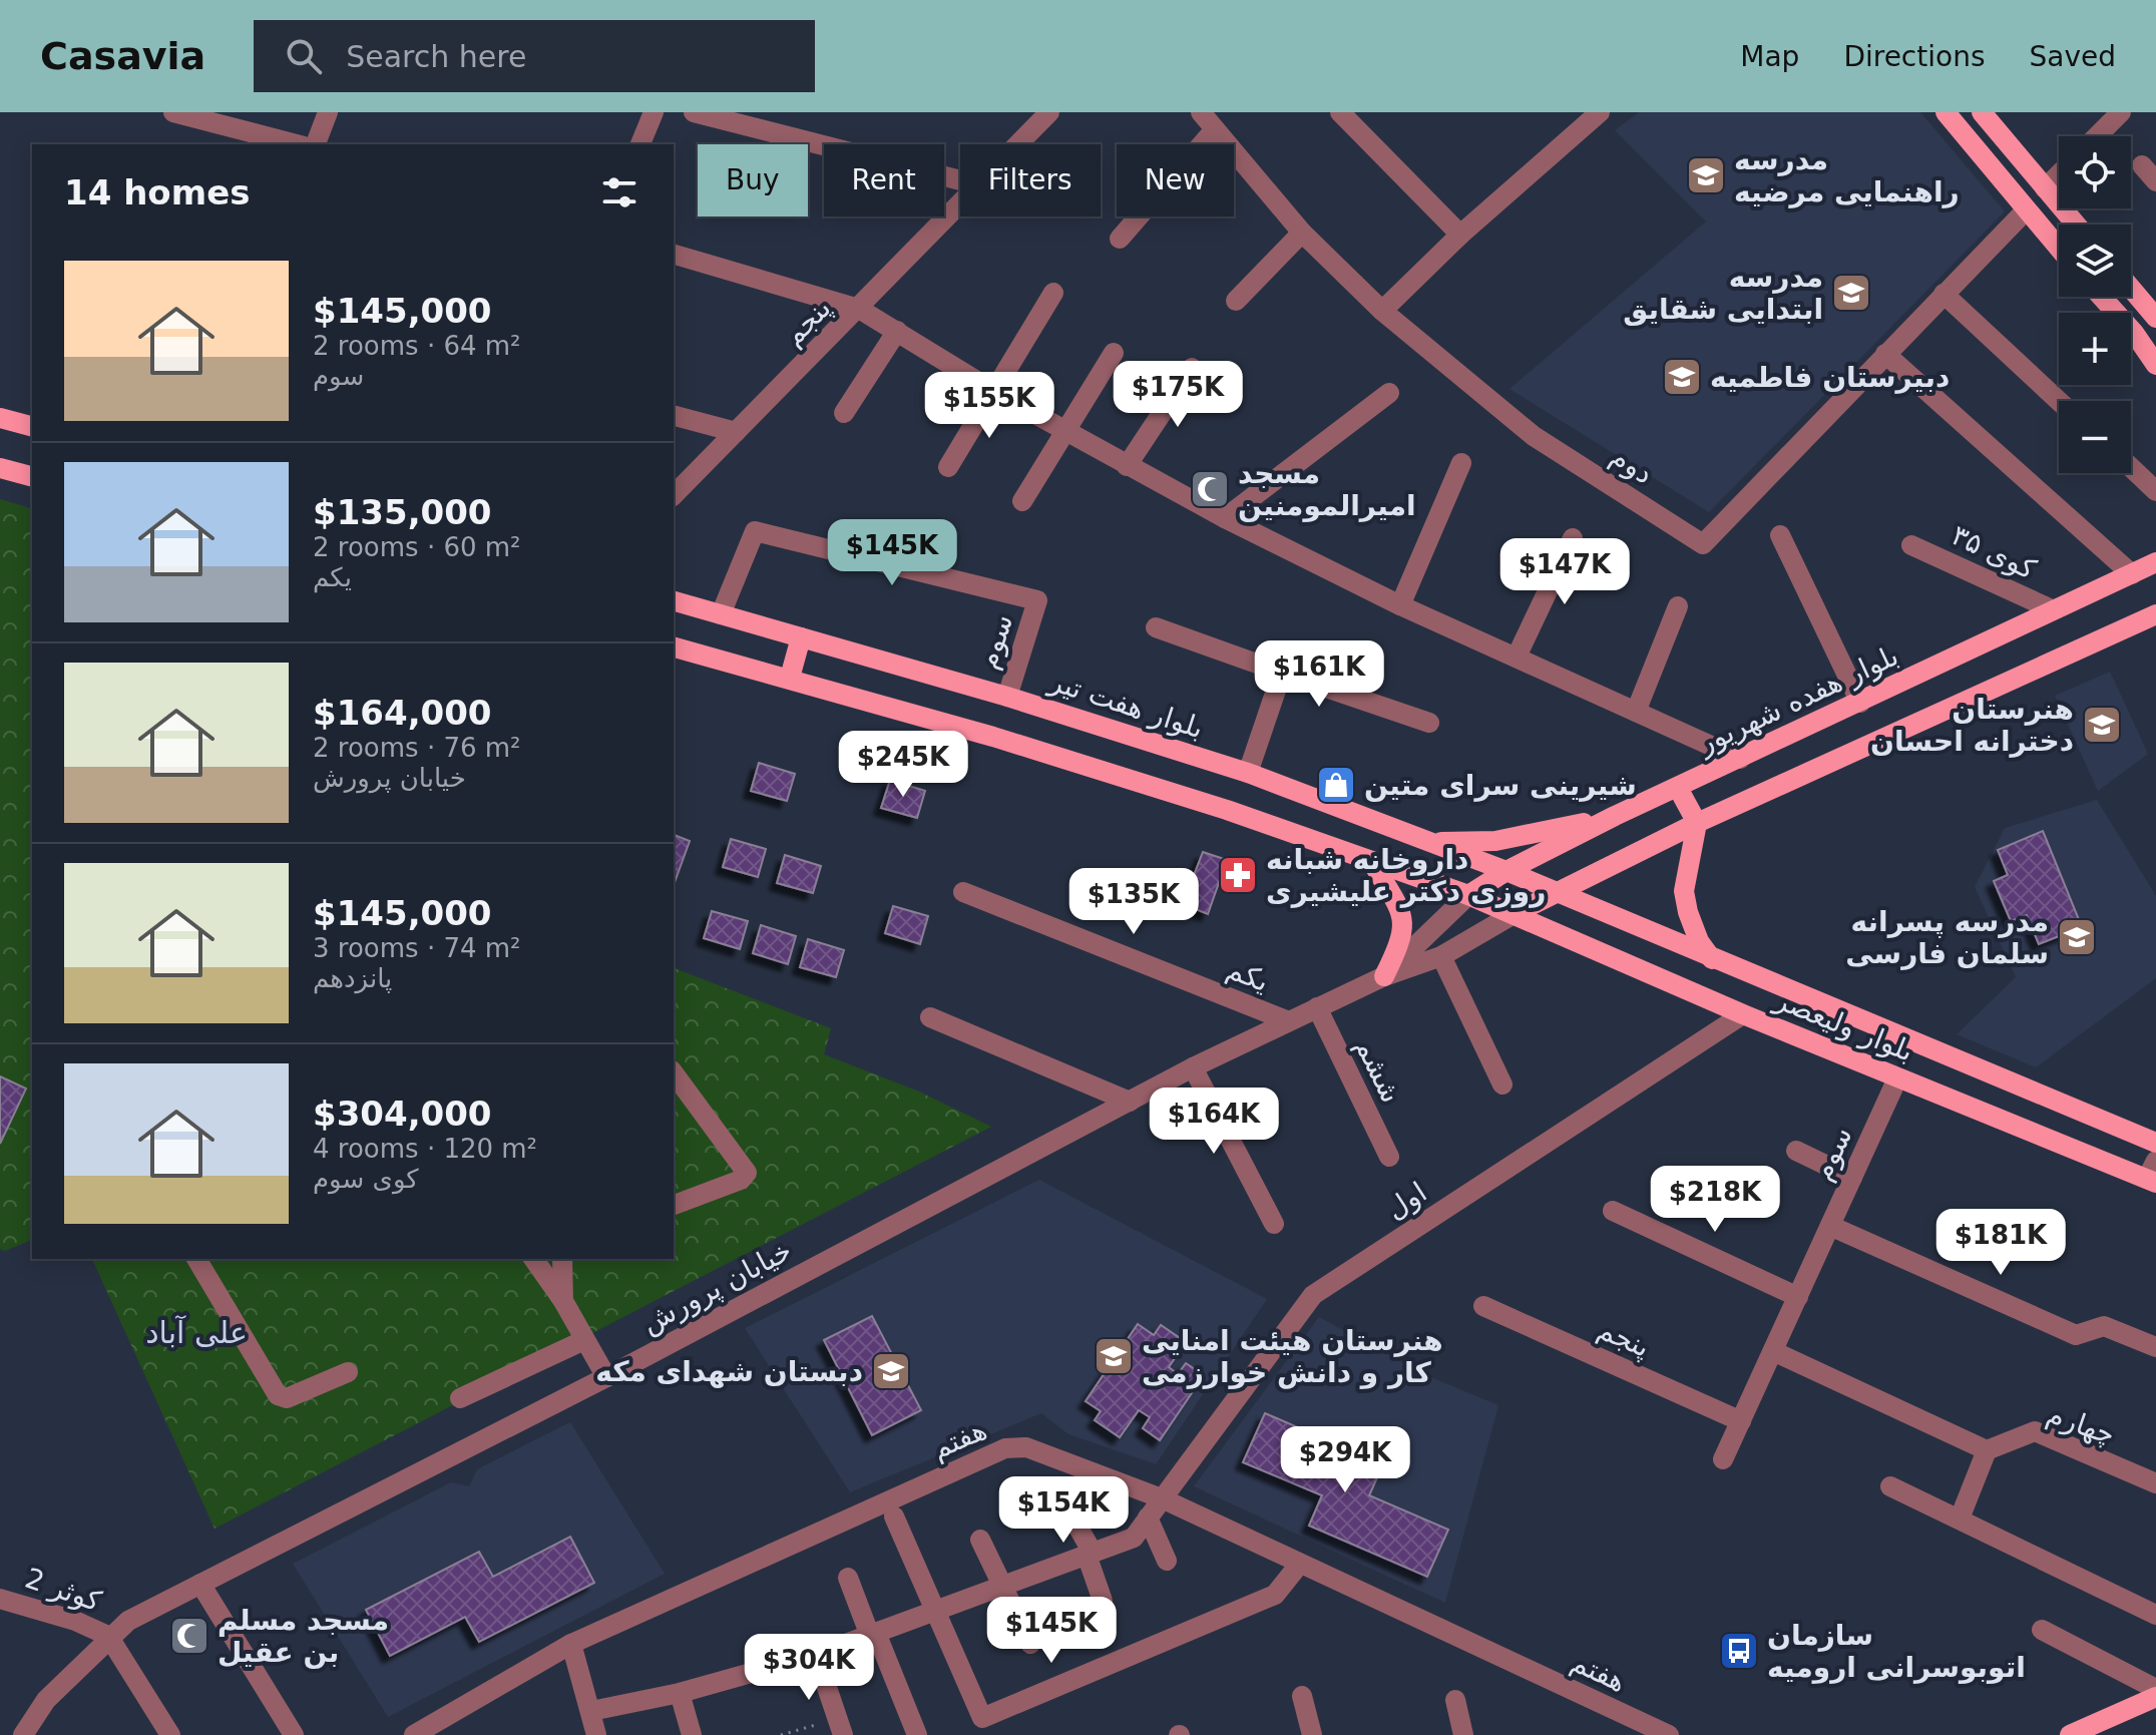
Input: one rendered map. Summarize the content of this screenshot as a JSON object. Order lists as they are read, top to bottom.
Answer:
{
  "streets": {
    "main road": ["بلوار هفده شهریور", "بلوار هفت تیر", "بلوار ولیعصر"],
    "street": [
      "پنجم",
      "دوم",
      "کوی ۳۵",
      "سوم",
      "یکم",
      "ششم",
      "اول",
      "خیابان پرورش",
      "چهارم",
      "هفتم",
      "کوثر 2"
    ]
  },
  "crossings": [
    ["پنجم", "سوم"],
    ["کوی ۳۵", "بلوار هفده شهریور"],
    ["سوم", "بلوار هفت تیر"],
    ["سوم", "بلوار ولیعصر"],
    ["بلوار هفده شهریور", "بلوار هفت تیر"],
    ["بلوار هفده شهریور", "خیابان پرورش"],
    ["بلوار هفت تیر", "بلوار ولیعصر"],
    ["یکم", "خیابان پرورش"],
    ["بلوار ولیعصر", "اول"],
    ["بلوار ولیعصر", "خیابان پرورش"],
    ["ششم", "خیابان پرورش"],
    ["اول", "هفتم"],
    ["خیابان پرورش", "کوثر 2"]
  ],
  "districts": ["علی آباد"],
  "places": {
    "school or university": [
      "مدرسه راهنمایی مرضیه",
      "مدرسه ابتدایی شقایق",
      "دبیرستان فاطمیه",
      "هنرستان دخترانه احسان",
      "مدرسه پسرانه سلمان فارسی",
      "هنرستان هیئت امنایی کار و دانش خوارزمی",
      "دبستان شهدای مکه"
    ],
    "mosque": ["مسجد امیرالمومنین", "مسجد مسلم بن عقیل"],
    "shop": ["شیرینی سرای متین"],
    "pharmacy": ["داروخانه شبانه روزی دکتر علیشیری"],
    "bus stop": ["سازمان اتوبوسرانی ارومیه"]
  },
  "page": {
    "header": "Casavia",
    "search": "Search here",
    "nav": ["Map", "Directions", "Saved"],
    "map_buttons": ["+", "−"],
    "chip": [
      "Buy",
      "Rent",
      "Filters",
      "New"
    ],
    "heading": "14 homes",
    "list": [
      {
        "name": "$145,000",
        "note": "2 rooms · 64 m² · سوم"
      },
      {
        "name": "$135,000",
        "note": "2 rooms · 60 m² · یکم"
      },
      {
        "name": "$164,000",
        "note": "2 rooms · 76 m² · خیابان پرورش"
      },
      {
        "name": "$145,000",
        "note": "3 rooms · 74 m² · پانزدهم"
      },
      {
        "name": "$304,000",
        "note": "4 rooms · 120 m² · کوی سوم"
      }
    ],
    "price": [
      "$175K",
      "$155K",
      "$145K",
      "$147K",
      "$161K",
      "$245K",
      "$135K",
      "$164K",
      "$218K",
      "$181K",
      "$294K",
      "$154K",
      "$145K",
      "$304K"
    ]
  }
}
